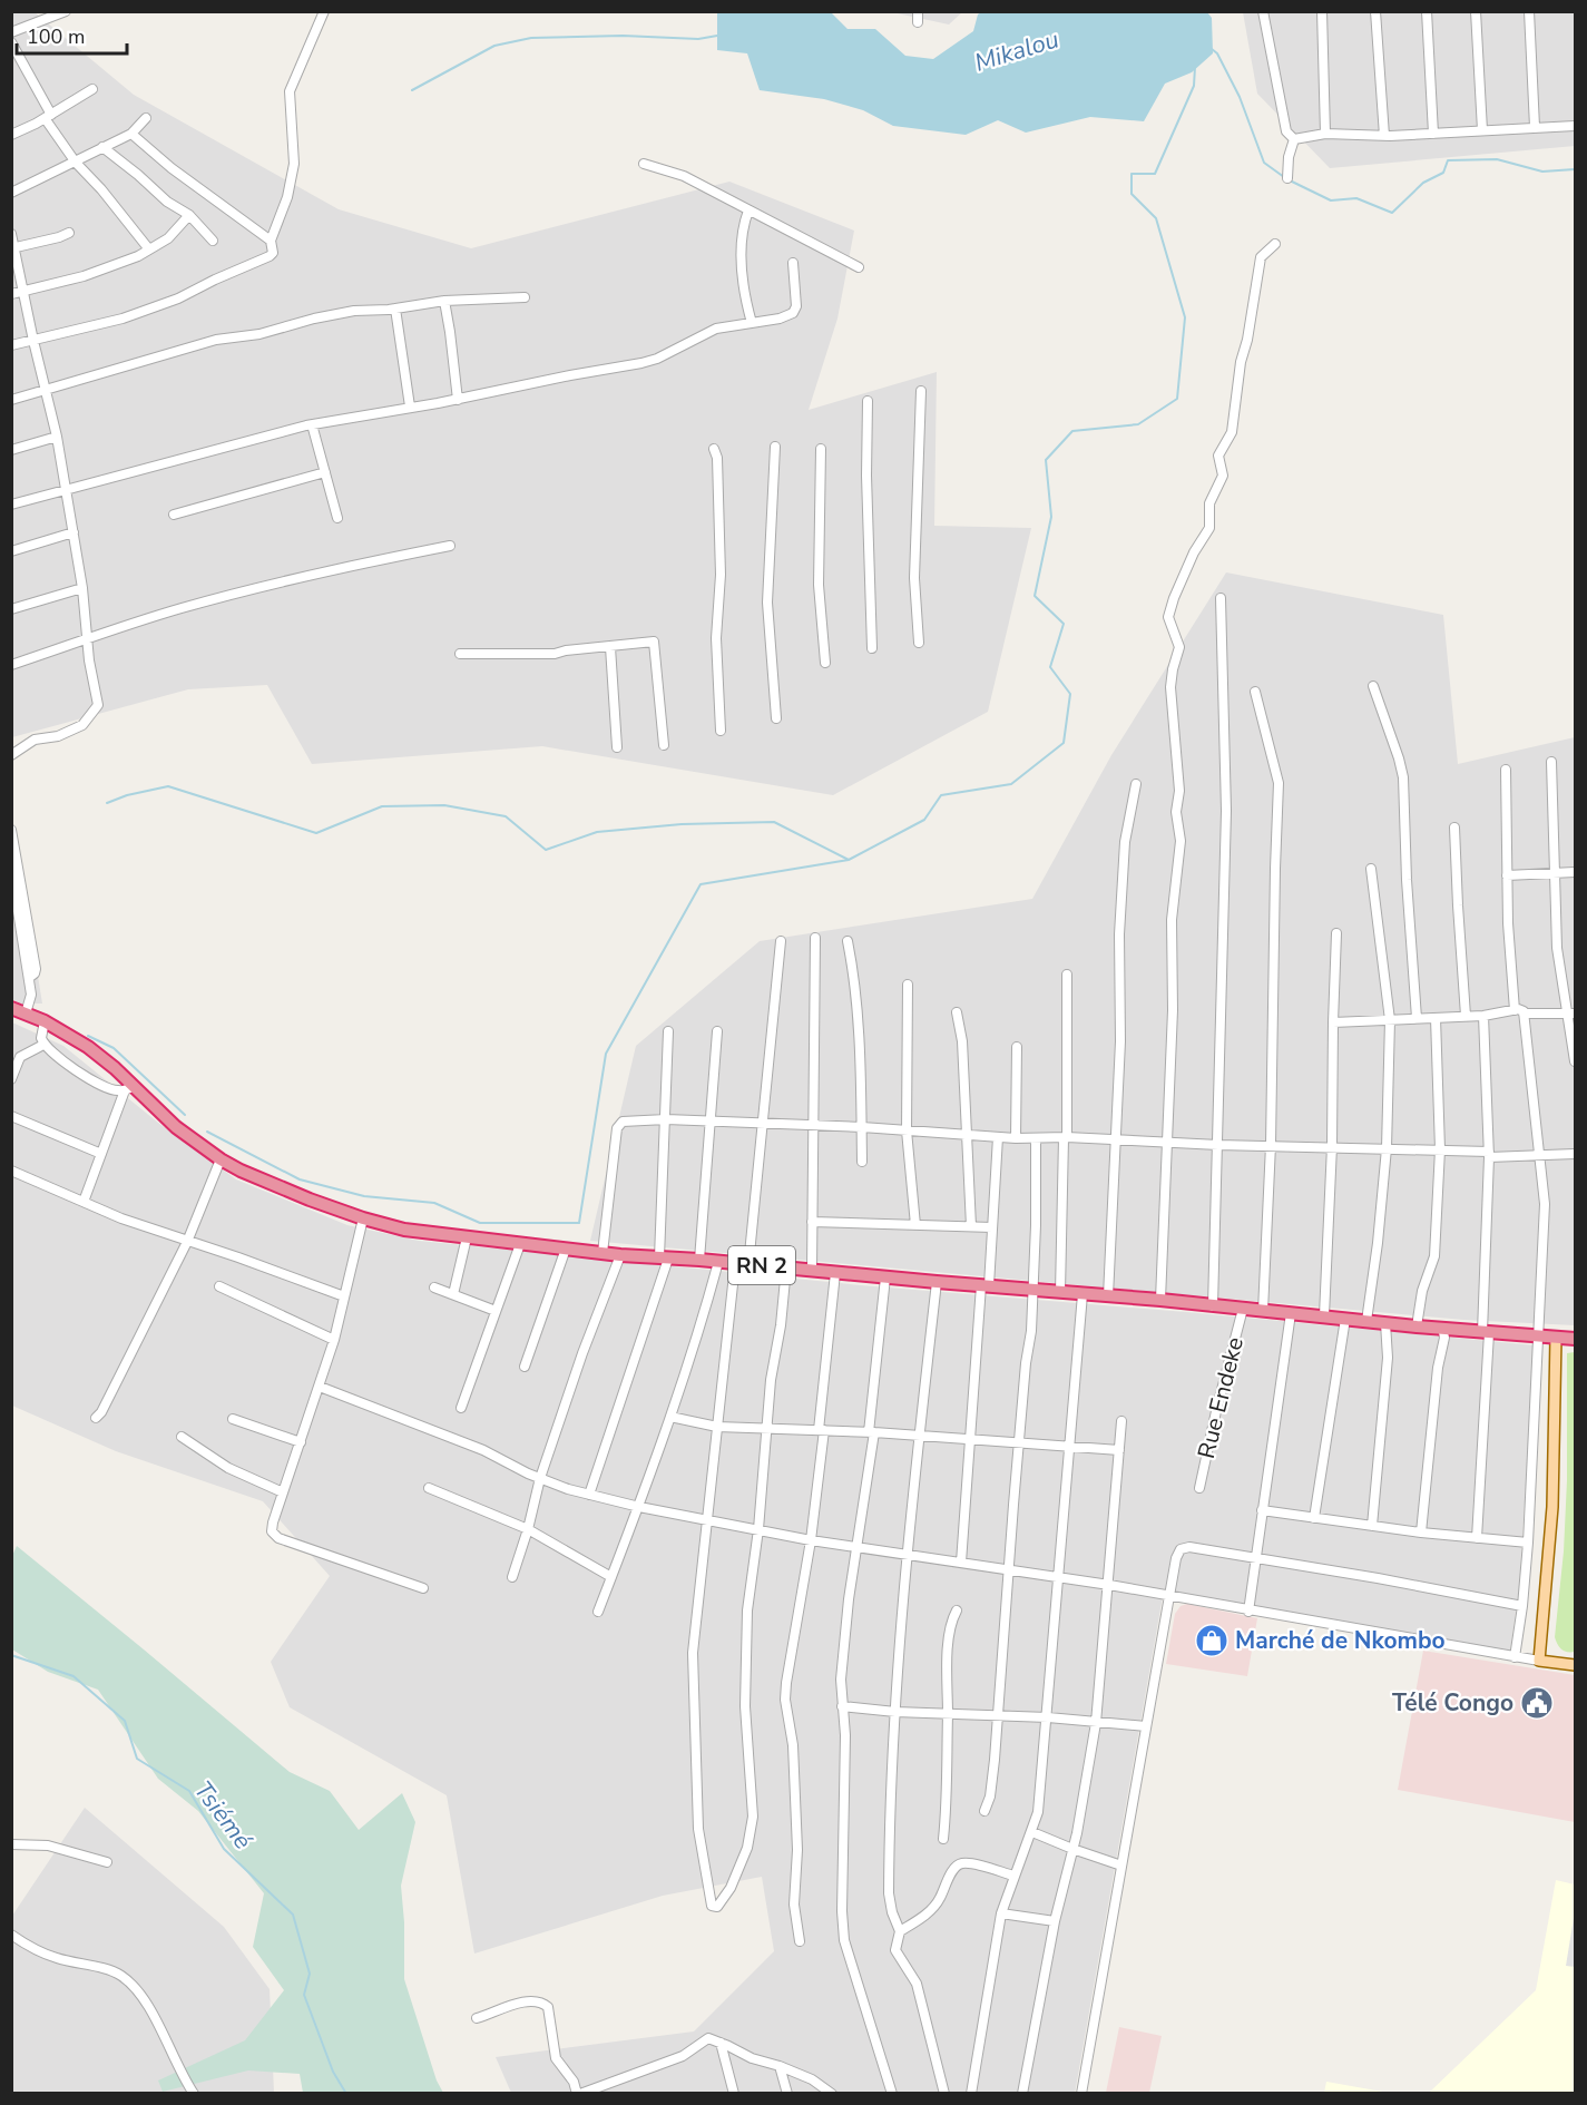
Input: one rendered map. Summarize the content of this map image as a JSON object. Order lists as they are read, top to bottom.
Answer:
{
  "streets": {
    "highway": ["RN 2"],
    "street": ["Rue Endeke"]
  },
  "crossings": [
    ["RN 2", "Rue Endeke"]
  ],
  "water": ["Mikalou", "Tsiémé"],
  "places": {
    "shop": ["Marché de Nkombo"],
    "public building": ["Télé Congo"]
  },
  "scale_bar": "100 m"
}
